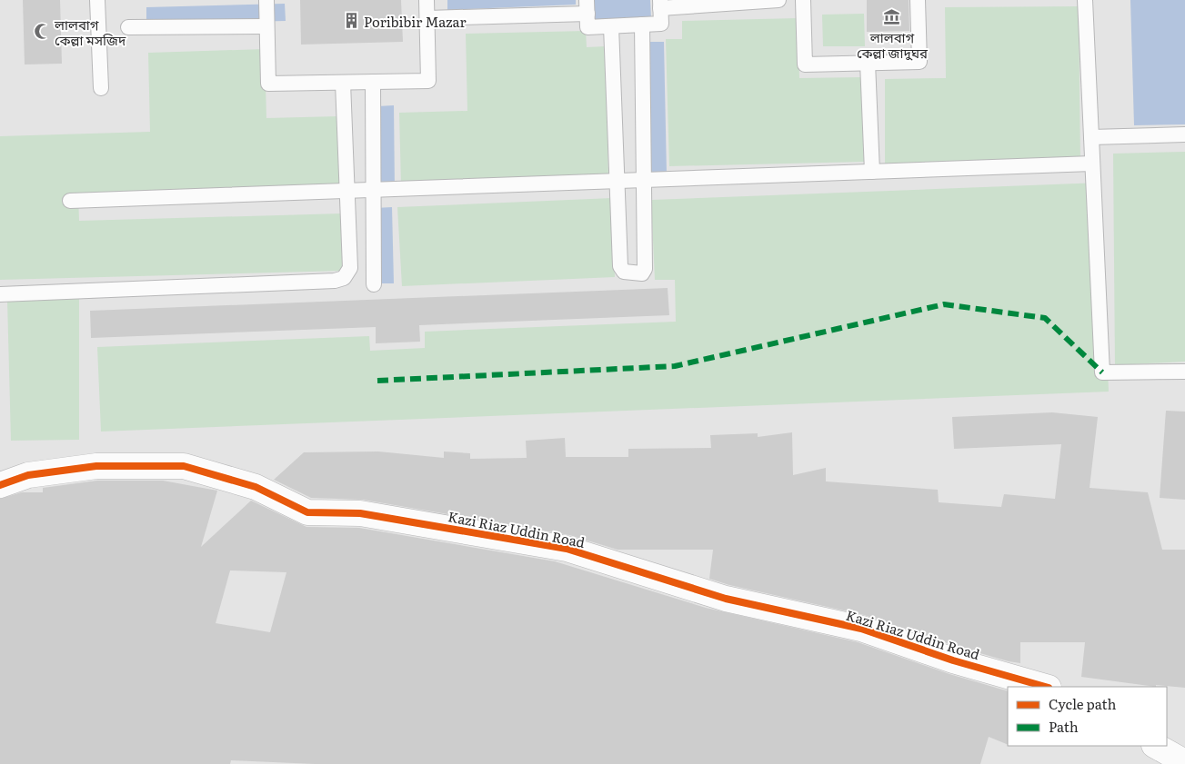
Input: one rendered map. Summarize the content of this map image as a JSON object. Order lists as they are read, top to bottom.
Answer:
{
  "streets": {
    "street": ["Kazi Riaz Uddin Road"]
  },
  "places": {
    "museum": ["লালবাগ কেল্লা জাদুঘর"],
    "building": ["Poribibir Mazar"],
    "mosque": ["লালবাগ কেল্লা মসজিদ"]
  },
  "legend": ["Cycle path", "Path"]
}
